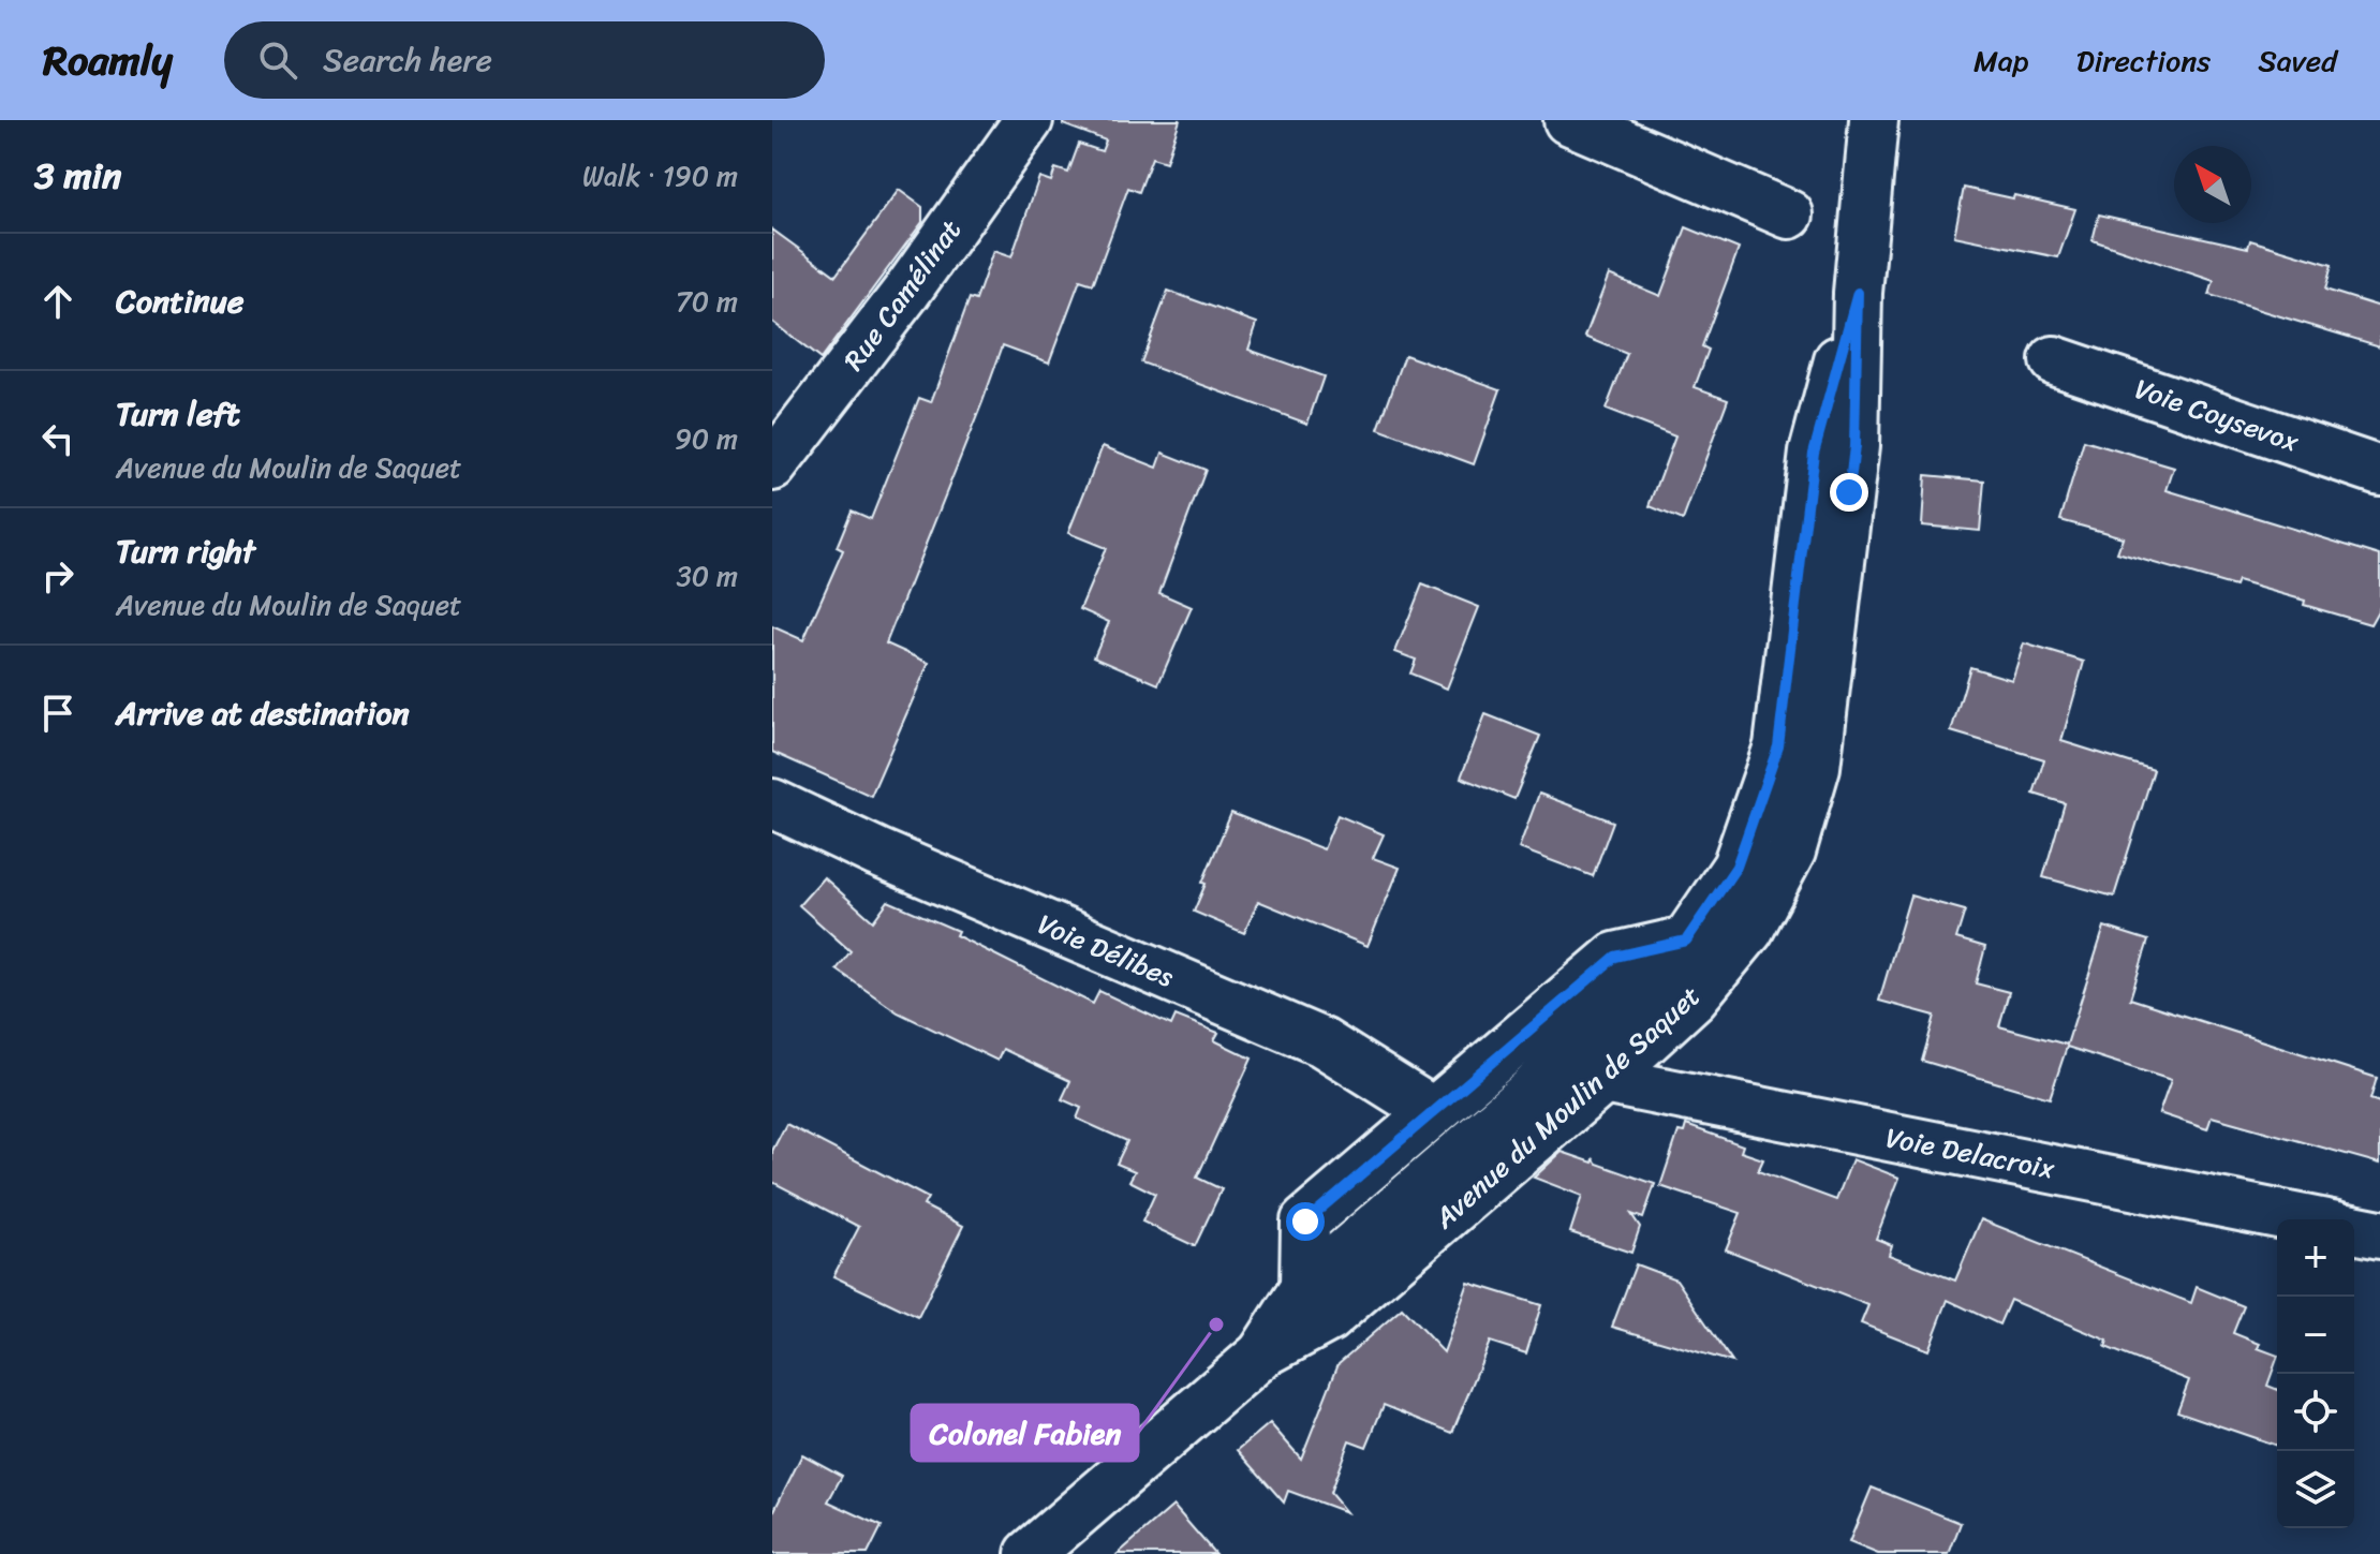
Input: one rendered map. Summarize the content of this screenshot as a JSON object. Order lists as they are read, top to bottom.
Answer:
{
  "streets": {
    "street": [
      "Rue Camélinat",
      "Voie Coysevox",
      "Voie Délibes",
      "Avenue du Moulin de Saquet",
      "Voie Delacroix"
    ]
  },
  "crossings": [
    ["Avenue du Moulin de Saquet", "Voie Delacroix"]
  ],
  "places": ["Colonel Fabien"],
  "north": "top left",
  "page": {
    "header": "Roamly",
    "search": "Search here",
    "nav": ["Map", "Directions", "Saved"],
    "heading": ["3 min", "Walk · 190 m"],
    "list": [
      ["Continue", "70 m"],
      ["Turn left", "Avenue du Moulin de Saquet", "90 m"],
      ["Turn right", "Avenue du Moulin de Saquet", "30 m"],
      "Arrive at destination"
    ],
    "map_buttons": ["+", "−"]
  }
}
